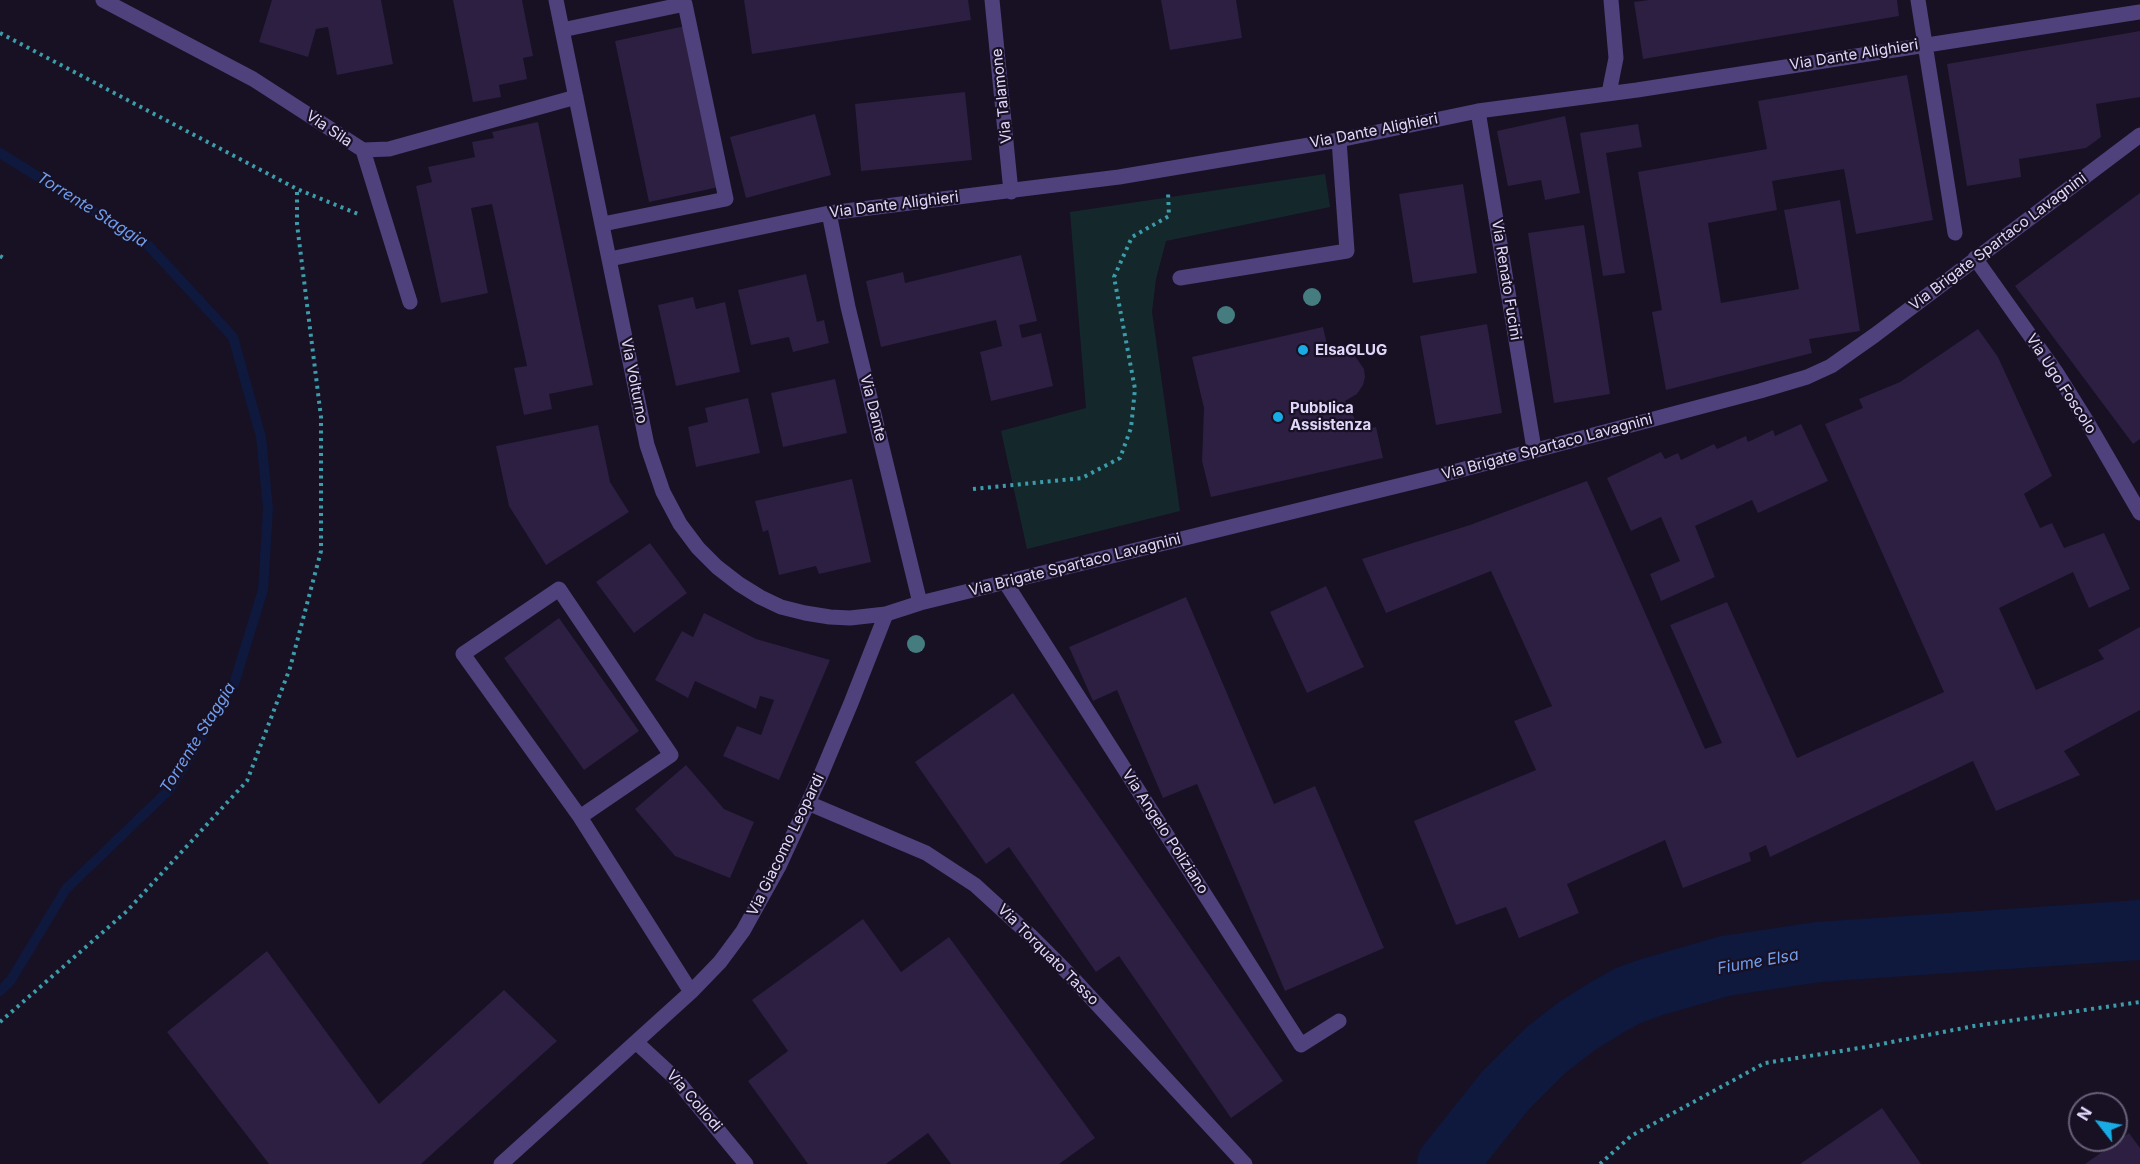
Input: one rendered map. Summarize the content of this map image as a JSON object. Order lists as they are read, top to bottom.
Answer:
{
  "streets": {
    "street": [
      "Via Dante Alighieri",
      "Via Talamone",
      "Via Sila",
      "Via Brigate Spartaco Lavagnini",
      "Via Renato Fucini",
      "Via Volturno",
      "Via Ugo Foscolo",
      "Via Dante",
      "Via Angelo Poliziano",
      "Via Giacomo Leopardi",
      "Via Torquato Tasso",
      "Via Collodi"
    ]
  },
  "crossings": [
    ["Via Dante Alighieri", "Via Talamone"],
    ["Via Dante Alighieri", "Via Renato Fucini"],
    ["Via Dante Alighieri", "Via Volturno"],
    ["Via Dante Alighieri", "Via Dante"],
    ["Via Sila", "Via Volturno"],
    ["Via Brigate Spartaco Lavagnini", "Via Renato Fucini"],
    ["Via Brigate Spartaco Lavagnini", "Via Volturno"],
    ["Via Brigate Spartaco Lavagnini", "Via Ugo Foscolo"],
    ["Via Brigate Spartaco Lavagnini", "Via Dante"],
    ["Via Brigate Spartaco Lavagnini", "Via Angelo Poliziano"],
    ["Via Brigate Spartaco Lavagnini", "Via Giacomo Leopardi"],
    ["Via Volturno", "Via Giacomo Leopardi"],
    ["Via Giacomo Leopardi", "Via Torquato Tasso"],
    ["Via Giacomo Leopardi", "Via Collodi"]
  ],
  "water": ["Torrente Staggia", "Fiume Elsa"],
  "places": ["ElsaGLUG", "Pubblica Assistenza"],
  "north": "top left"
}
